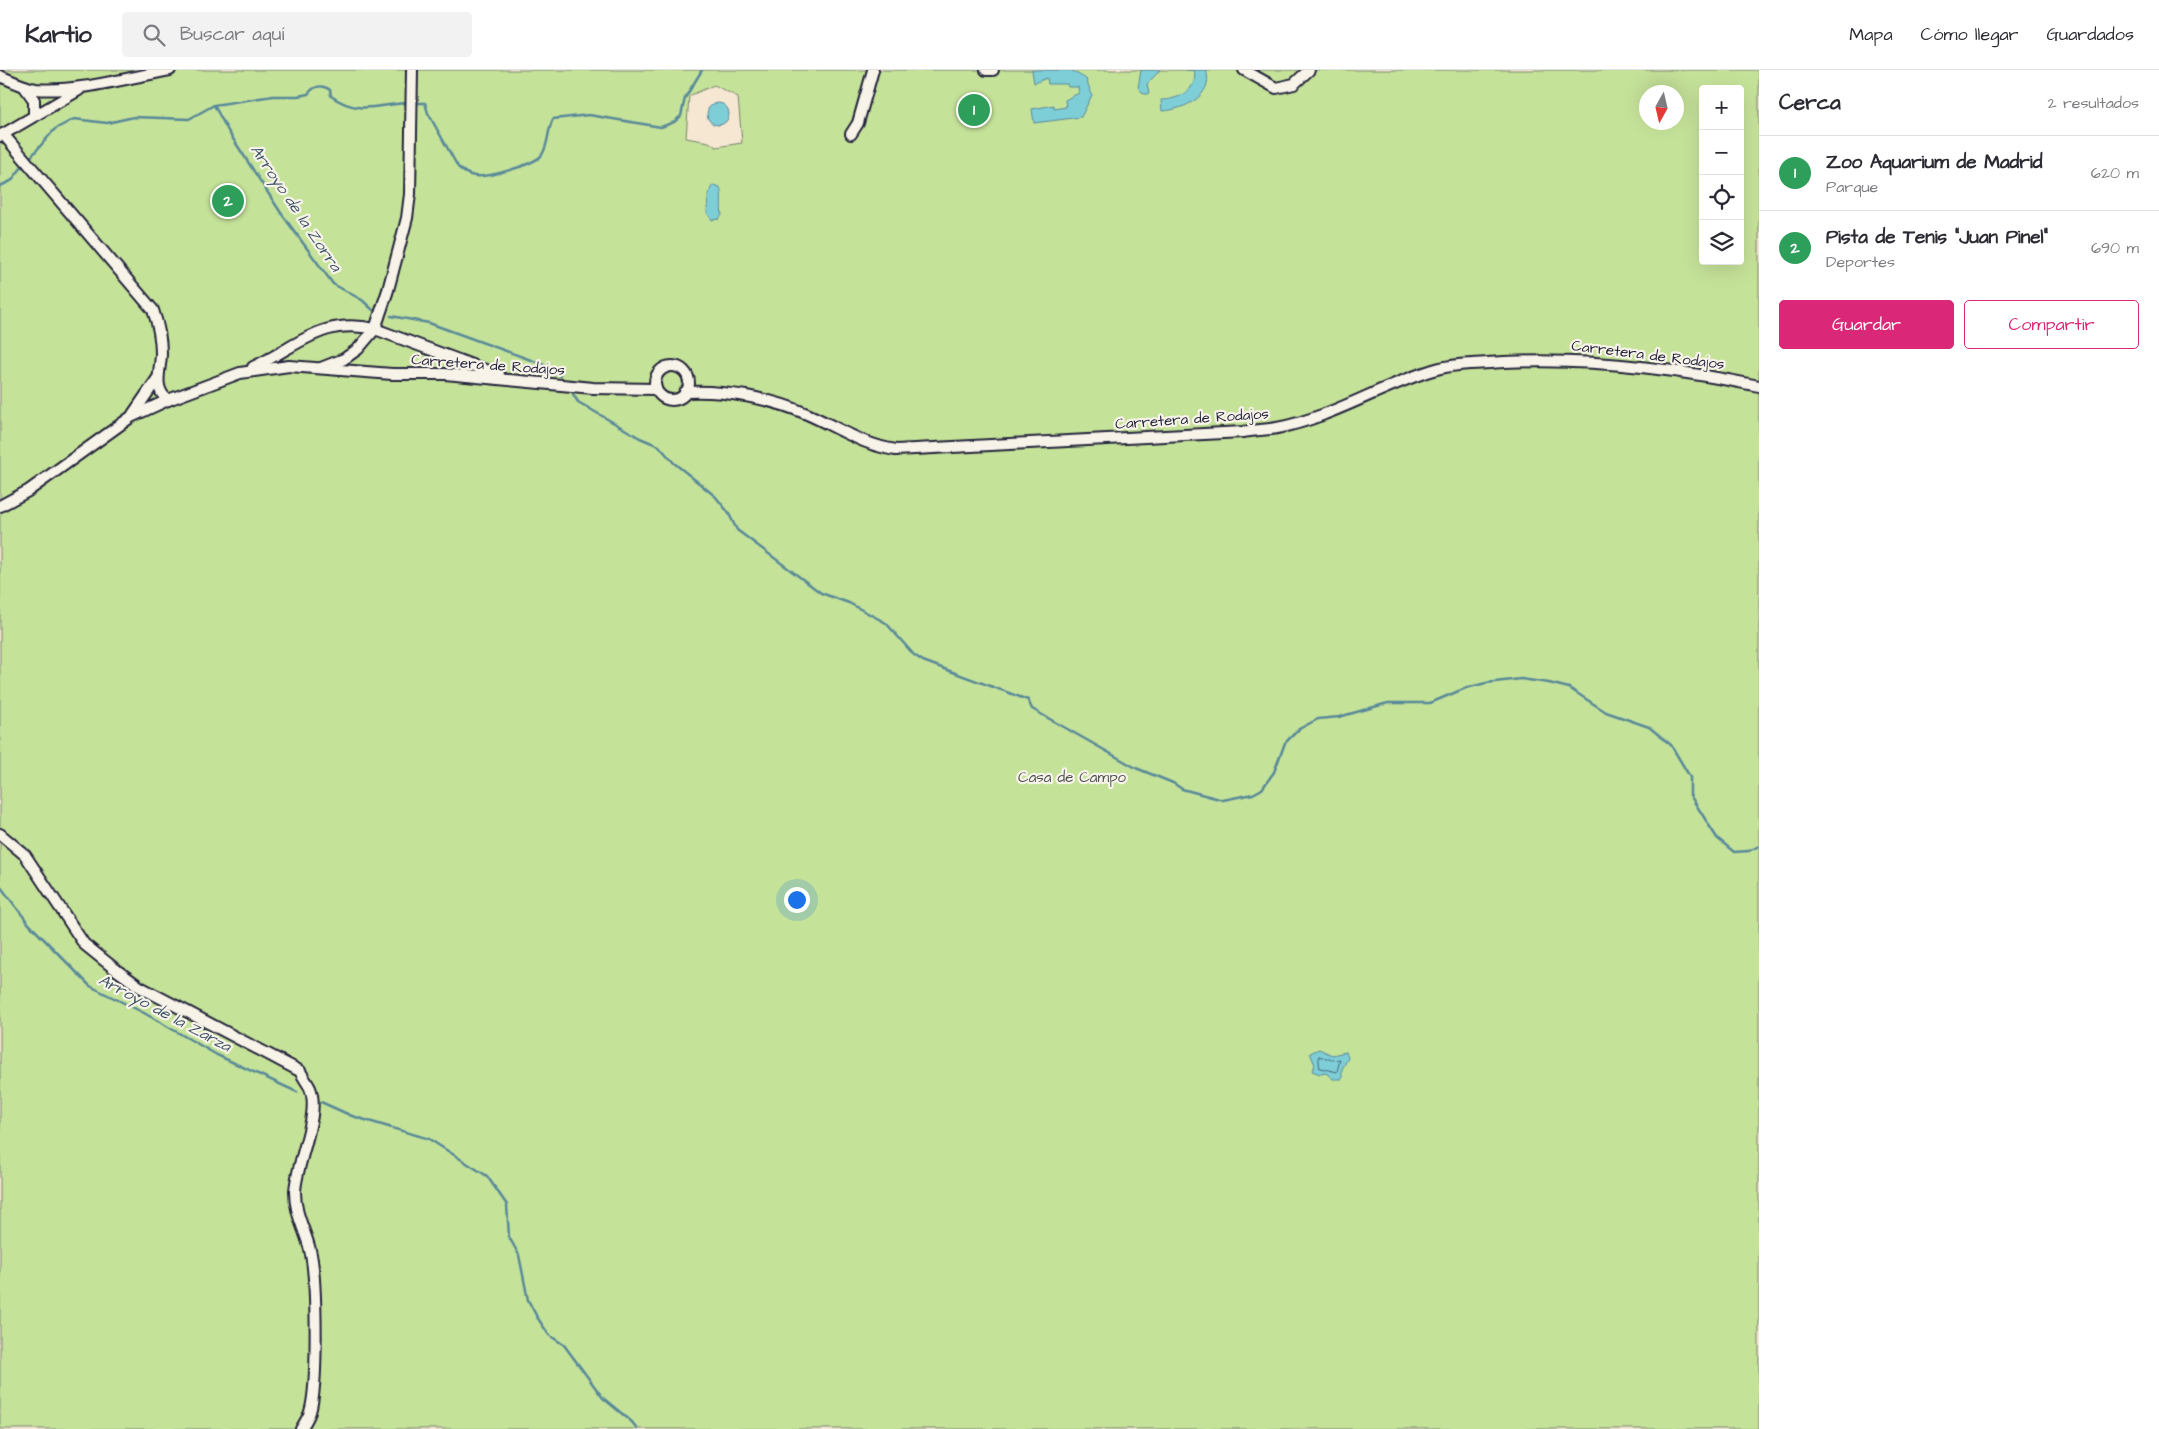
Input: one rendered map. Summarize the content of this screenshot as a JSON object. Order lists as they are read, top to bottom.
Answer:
{
  "streets": {
    "street": ["Carretera de Rodajos"]
  },
  "water": ["Arroyo de la Zorra", "Arroyo de la Zarza"],
  "parks": ["Casa de Campo"],
  "north": "bottom",
  "page": {
    "header": "Kartio",
    "search": "Buscar aquí",
    "nav": ["Mapa", "Cómo llegar", "Guardados"],
    "heading": ["Cerca", "2 resultados"],
    "map_buttons": ["+", "−"],
    "pins": ["1", "2"],
    "list": [
      {
        "mark": "1",
        "name": "Zoo Aquarium de Madrid",
        "note": "Parque",
        "value": "620 m"
      },
      {
        "mark": "2",
        "name": "Pista de Tenis \"Juan Pinel\"",
        "note": "Deportes",
        "value": "690 m"
      }
    ],
    "buttons": ["Guardar", "Compartir"]
  }
}
